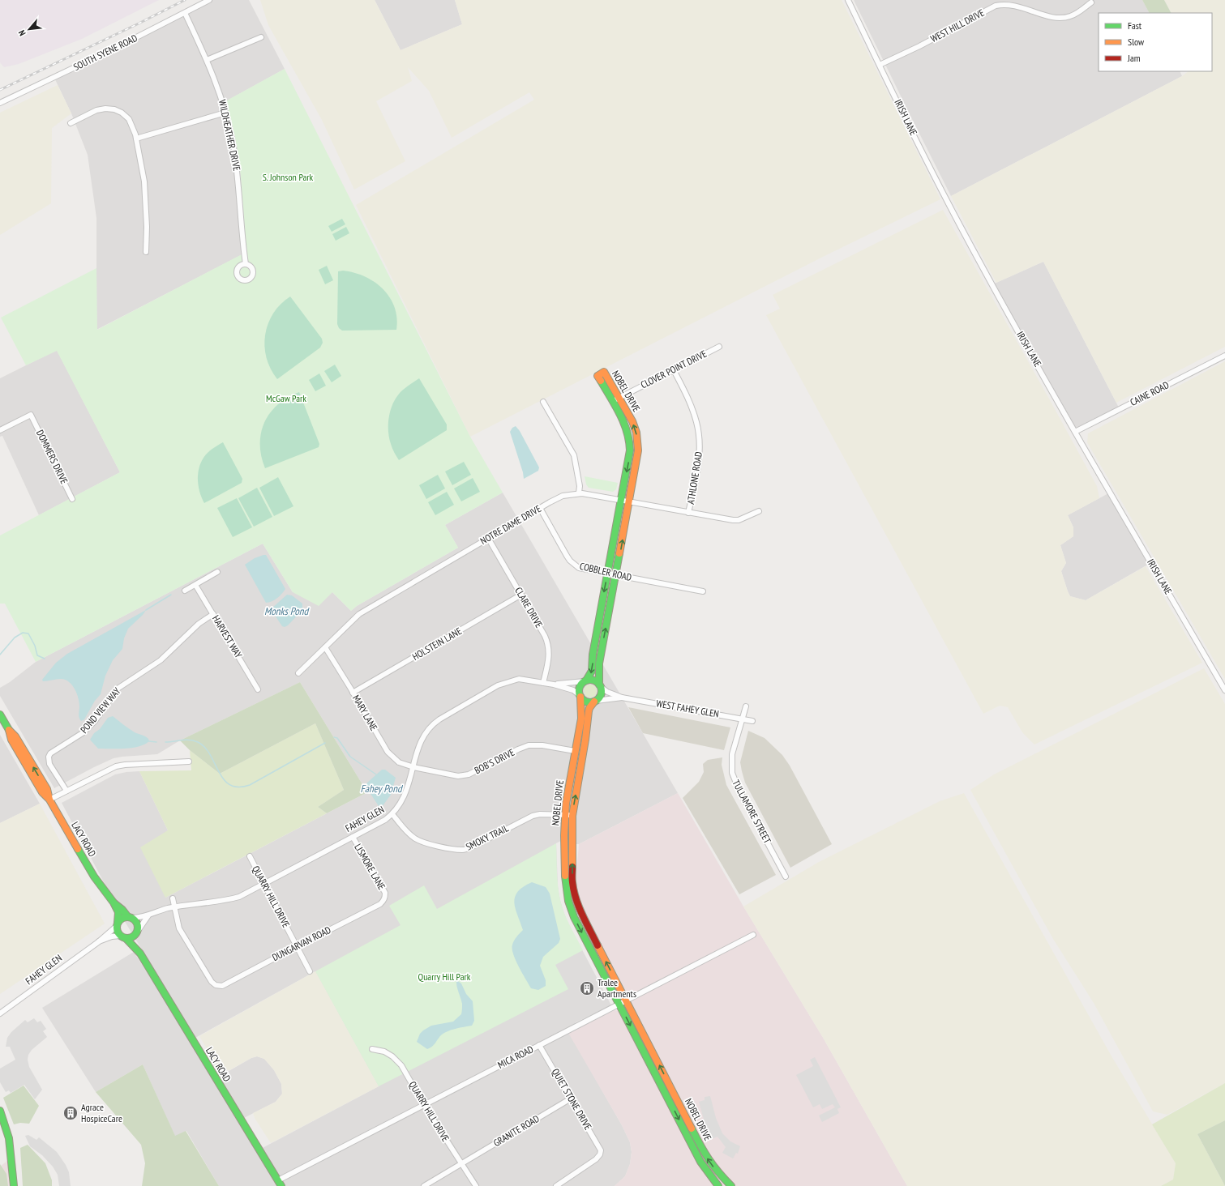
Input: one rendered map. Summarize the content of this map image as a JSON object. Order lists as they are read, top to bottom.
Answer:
{
  "streets": {
    "street": [
      "WEST HILL DRIVE",
      "SOUTH SYENE ROAD",
      "IRISH LANE",
      "WILDHEATHER DRIVE",
      "CLOVER POINT DRIVE",
      "NOBEL DRIVE",
      "CAINE ROAD",
      "DOMMERS DRIVE",
      "ATHLONE ROAD",
      "NOTRE DAME DRIVE",
      "COBBLER ROAD",
      "CLARE DRIVE",
      "HARVEST WAY",
      "HOLSTEIN LANE",
      "WEST FAHEY GLEN",
      "POND VIEW WAY",
      "MARY LANE",
      "BOB'S DRIVE",
      "TULLAMORE STREET",
      "FAHEY GLEN",
      "SMOKY TRAIL",
      "LACY ROAD",
      "LISMORE LANE",
      "QUARRY HILL DRIVE",
      "DUNGARVAN ROAD",
      "MICA ROAD",
      "QUIET STONE DRIVE",
      "GRANITE ROAD"
    ]
  },
  "crossings": [
    ["WEST HILL DRIVE", "IRISH LANE"],
    ["SOUTH SYENE ROAD", "WILDHEATHER DRIVE"],
    ["IRISH LANE", "CAINE ROAD"],
    ["CLOVER POINT DRIVE", "NOBEL DRIVE"],
    ["CLOVER POINT DRIVE", "ATHLONE ROAD"],
    ["NOBEL DRIVE", "NOTRE DAME DRIVE"],
    ["NOBEL DRIVE", "COBBLER ROAD"],
    ["NOBEL DRIVE", "BOB'S DRIVE"],
    ["NOBEL DRIVE", "FAHEY GLEN"],
    ["NOBEL DRIVE", "SMOKY TRAIL"],
    ["NOBEL DRIVE", "MICA ROAD"],
    ["ATHLONE ROAD", "NOTRE DAME DRIVE"],
    ["NOTRE DAME DRIVE", "COBBLER ROAD"],
    ["NOTRE DAME DRIVE", "CLARE DRIVE"],
    ["NOTRE DAME DRIVE", "MARY LANE"],
    ["CLARE DRIVE", "HOLSTEIN LANE"],
    ["CLARE DRIVE", "FAHEY GLEN"],
    ["HARVEST WAY", "POND VIEW WAY"],
    ["HOLSTEIN LANE", "MARY LANE"],
    ["WEST FAHEY GLEN", "TULLAMORE STREET"],
    ["WEST FAHEY GLEN", "FAHEY GLEN"],
    ["MARY LANE", "BOB'S DRIVE"],
    ["MARY LANE", "FAHEY GLEN"],
    ["BOB'S DRIVE", "FAHEY GLEN"],
    ["FAHEY GLEN", "SMOKY TRAIL"],
    ["FAHEY GLEN", "LACY ROAD"],
    ["FAHEY GLEN", "LISMORE LANE"],
    ["FAHEY GLEN", "QUARRY HILL DRIVE"],
    ["FAHEY GLEN", "DUNGARVAN ROAD"],
    ["LACY ROAD", "MICA ROAD"],
    ["LISMORE LANE", "DUNGARVAN ROAD"],
    ["QUARRY HILL DRIVE", "DUNGARVAN ROAD"],
    ["QUARRY HILL DRIVE", "MICA ROAD"],
    ["QUARRY HILL DRIVE", "GRANITE ROAD"],
    ["MICA ROAD", "QUIET STONE DRIVE"],
    ["QUIET STONE DRIVE", "GRANITE ROAD"]
  ],
  "water": ["Monks Pond", "Fahey Pond"],
  "parks": ["S. Johnson Park", "McGaw Park", "Quarry Hill Park"],
  "places": {
    "building": ["Tralee Apartments", "Agrace HospiceCare"]
  },
  "legend": ["Fast", "Slow", "Jam"],
  "north": "bottom left"
}
